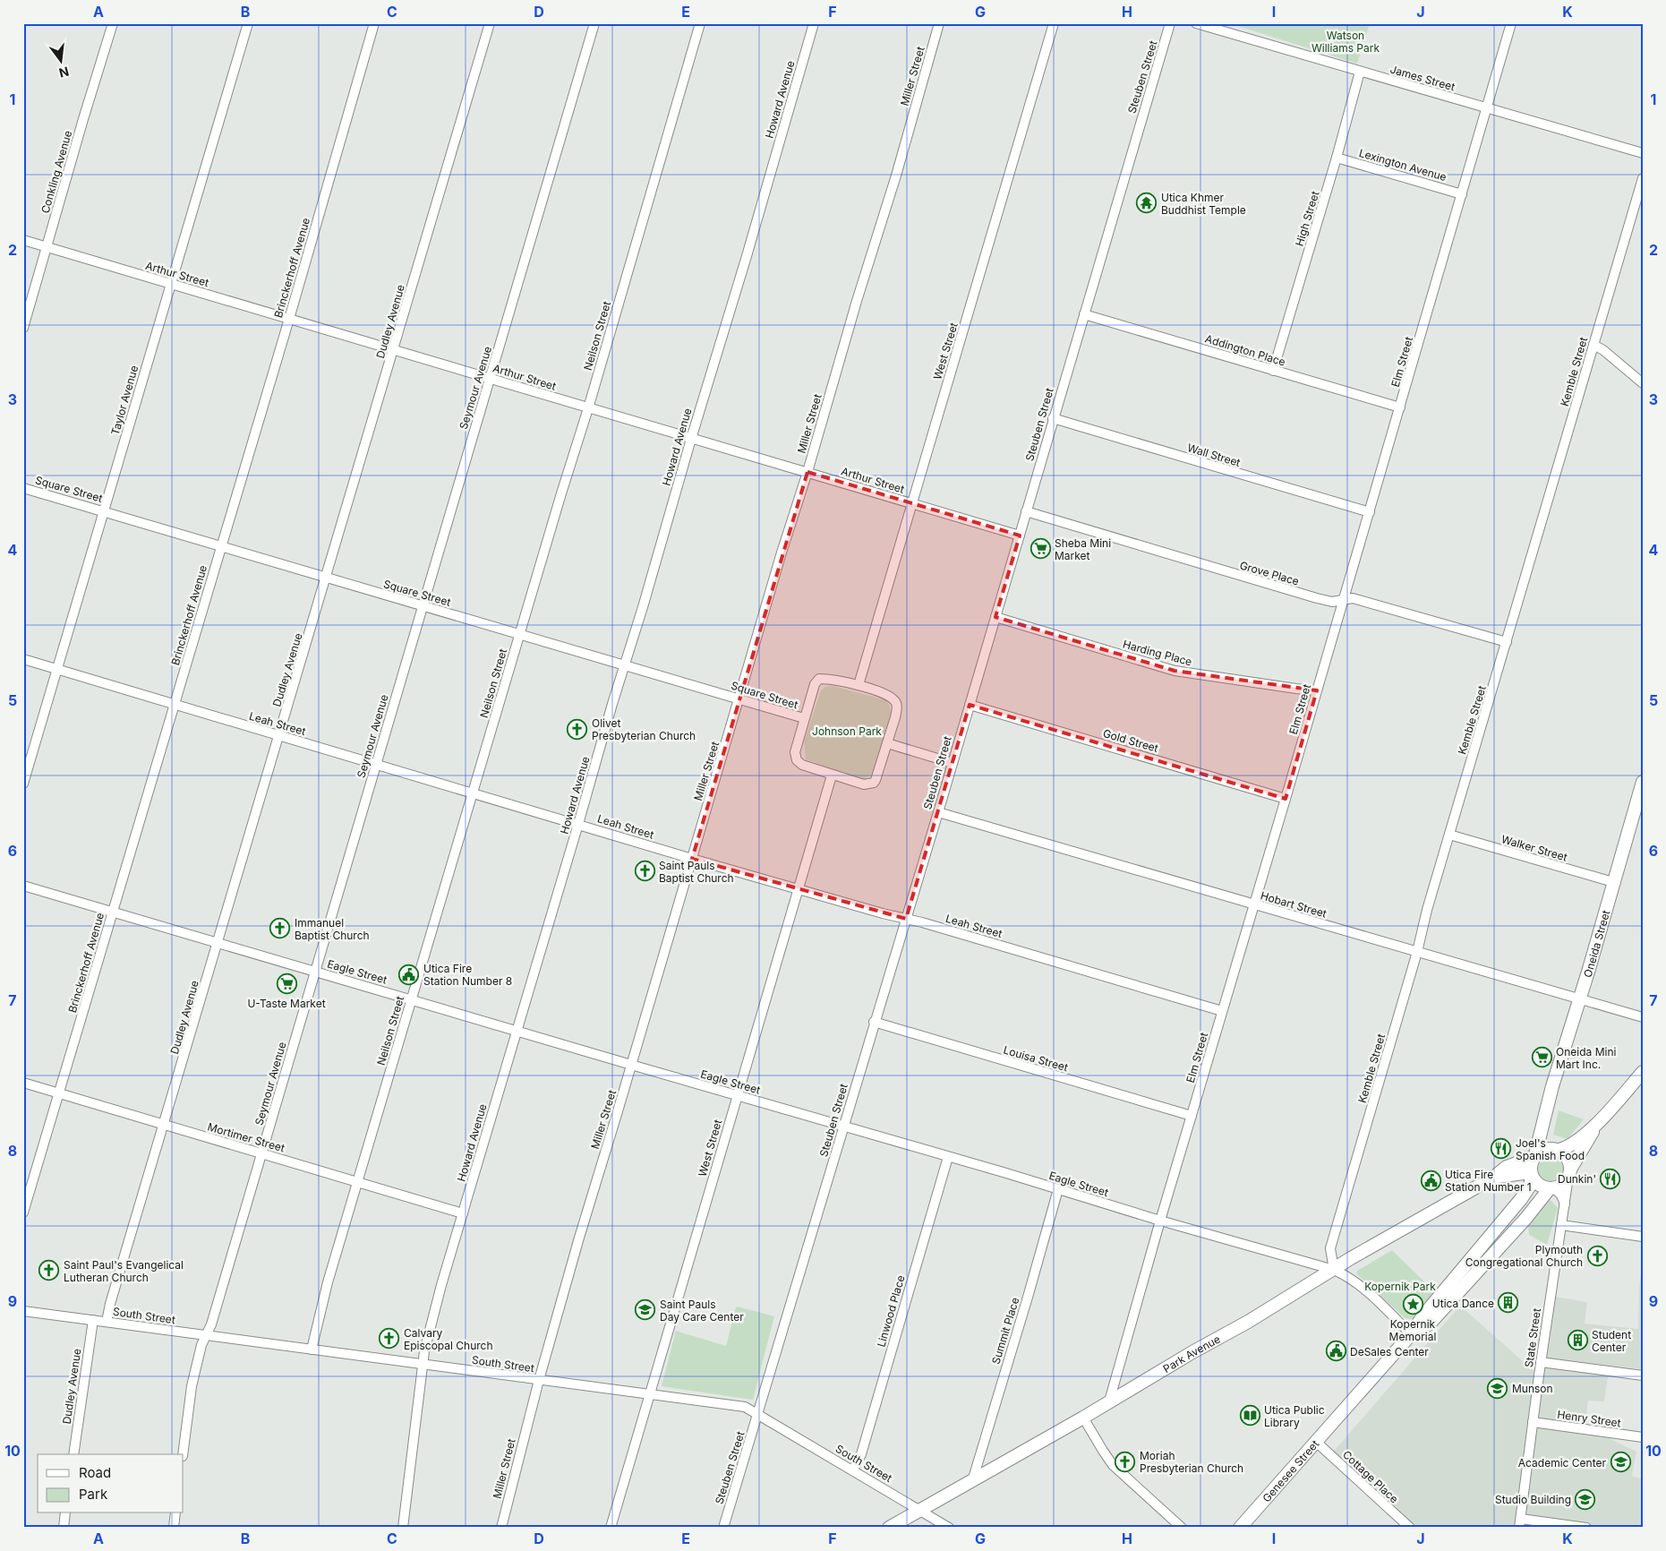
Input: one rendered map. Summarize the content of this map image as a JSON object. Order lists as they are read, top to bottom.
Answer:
{
  "streets": {
    "street": [
      "Miller Street",
      "Steuben Street",
      "James Street",
      "Howard Avenue",
      "Lexington Avenue",
      "Conkling Avenue",
      "High Street",
      "Brinckerhoff Avenue",
      "Arthur Street",
      "Dudley Avenue",
      "Neilson Street",
      "Addington Place",
      "West Street",
      "Elm Street",
      "Kemble Street",
      "Seymour Avenue",
      "Taylor Avenue",
      "Wall Street",
      "Square Street",
      "Grove Place",
      "Harding Place",
      "Leah Street",
      "Gold Street",
      "Walker Street",
      "Hobart Street",
      "Oneida Street",
      "Eagle Street",
      "Louisa Street",
      "Mortimer Street",
      "Linwood Place",
      "South Street",
      "Summit Place",
      "State Street",
      "Park Avenue",
      "Henry Street",
      "Genesee Street",
      "Cottage Place"
    ]
  },
  "crossings": [
    ["Miller Street", "Arthur Street"],
    ["Miller Street", "Square Street"],
    ["Miller Street", "Leah Street"],
    ["Miller Street", "Eagle Street"],
    ["Miller Street", "South Street"],
    ["Steuben Street", "Arthur Street"],
    ["Steuben Street", "Addington Place"],
    ["Steuben Street", "Wall Street"],
    ["Steuben Street", "Grove Place"],
    ["Steuben Street", "Harding Place"],
    ["Steuben Street", "Leah Street"],
    ["Steuben Street", "Gold Street"],
    ["Steuben Street", "Hobart Street"],
    ["Steuben Street", "Eagle Street"],
    ["Steuben Street", "Louisa Street"],
    ["Steuben Street", "South Street"],
    ["James Street", "High Street"],
    ["James Street", "Elm Street"],
    ["Howard Avenue", "Arthur Street"],
    ["Howard Avenue", "Square Street"],
    ["Howard Avenue", "Leah Street"],
    ["Howard Avenue", "Eagle Street"],
    ["Howard Avenue", "Mortimer Street"],
    ["Howard Avenue", "South Street"],
    ["Lexington Avenue", "High Street"],
    ["Lexington Avenue", "Elm Street"],
    ["Conkling Avenue", "Arthur Street"],
    ["High Street", "Addington Place"],
    ["Brinckerhoff Avenue", "Arthur Street"],
    ["Brinckerhoff Avenue", "Square Street"],
    ["Brinckerhoff Avenue", "Leah Street"],
    ["Brinckerhoff Avenue", "Eagle Street"],
    ["Brinckerhoff Avenue", "Mortimer Street"],
    ["Arthur Street", "Dudley Avenue"],
    ["Arthur Street", "Neilson Street"],
    ["Arthur Street", "West Street"],
    ["Arthur Street", "Seymour Avenue"],
    ["Arthur Street", "Taylor Avenue"],
    ["Dudley Avenue", "Square Street"],
    ["Dudley Avenue", "Leah Street"],
    ["Dudley Avenue", "Eagle Street"],
    ["Dudley Avenue", "Mortimer Street"],
    ["Dudley Avenue", "South Street"],
    ["Neilson Street", "Square Street"],
    ["Neilson Street", "Leah Street"],
    ["Neilson Street", "Eagle Street"],
    ["Neilson Street", "Mortimer Street"],
    ["Neilson Street", "South Street"],
    ["Addington Place", "Elm Street"],
    ["West Street", "Square Street"],
    ["West Street", "Leah Street"],
    ["West Street", "Eagle Street"],
    ["West Street", "South Street"],
    ["Elm Street", "Wall Street"],
    ["Elm Street", "Grove Place"],
    ["Elm Street", "Harding Place"],
    ["Elm Street", "Leah Street"],
    ["Elm Street", "Gold Street"],
    ["Elm Street", "Hobart Street"],
    ["Elm Street", "Eagle Street"],
    ["Elm Street", "Louisa Street"],
    ["Elm Street", "Park Avenue"],
    ["Kemble Street", "Grove Place"],
    ["Kemble Street", "Walker Street"],
    ["Kemble Street", "Hobart Street"],
    ["Kemble Street", "Eagle Street"],
    ["Kemble Street", "Park Avenue"],
    ["Seymour Avenue", "Square Street"],
    ["Seymour Avenue", "Leah Street"],
    ["Seymour Avenue", "Eagle Street"],
    ["Seymour Avenue", "Mortimer Street"],
    ["Seymour Avenue", "South Street"],
    ["Taylor Avenue", "Square Street"],
    ["Taylor Avenue", "Leah Street"],
    ["Walker Street", "Oneida Street"],
    ["Hobart Street", "Oneida Street"],
    ["Oneida Street", "State Street"],
    ["Oneida Street", "Park Avenue"],
    ["Oneida Street", "Genesee Street"],
    ["Eagle Street", "Linwood Place"],
    ["Eagle Street", "Summit Place"],
    ["Eagle Street", "Park Avenue"],
    ["Eagle Street", "Genesee Street"],
    ["Linwood Place", "South Street"],
    ["South Street", "Park Avenue"],
    ["Summit Place", "Park Avenue"],
    ["State Street", "Park Avenue"],
    ["State Street", "Henry Street"],
    ["State Street", "Genesee Street"],
    ["Park Avenue", "Genesee Street"],
    ["Genesee Street", "Cottage Place"]
  ],
  "parks": ["Watson Williams Park", "Johnson Park", "Kopernik Park"],
  "places": {
    "temple": ["Utica Khmer Buddhist Temple"],
    "supermarket": ["Sheba Mini Market", "U-Taste Market", "Oneida Mini Mart Inc."],
    "church": [
      "Olivet Presbyterian Church",
      "Saint Pauls Baptist Church",
      "Immanuel Baptist Church",
      "Plymouth Congregational Church",
      "Saint Paul's Evangelical Lutheran Church",
      "Calvary Episcopal Church",
      "Moriah Presbyterian Church"
    ],
    "public building": ["Utica Fire Station Number 8", "Utica Fire Station Number 1", "DeSales Center"],
    "restaurant": ["Joel's Spanish Food", "Dunkin'"],
    "building": ["Utica Dance", "Student Center"],
    "place": ["Kopernik Memorial"],
    "school or university": [
      "Saint Pauls Day Care Center",
      "Munson",
      "Academic Center",
      "Studio Building"
    ],
    "library": ["Utica Public Library"]
  },
  "legend": ["Road", "Park"],
  "north": "bottom",
  "grid": {
    "columns": [
      "A",
      "B",
      "C",
      "D",
      "E",
      "F",
      "G",
      "H",
      "I",
      "J",
      "K"
    ],
    "rows": [
      "1",
      "2",
      "3",
      "4",
      "5",
      "6",
      "7",
      "8",
      "9",
      "10"
    ]
  }
}
